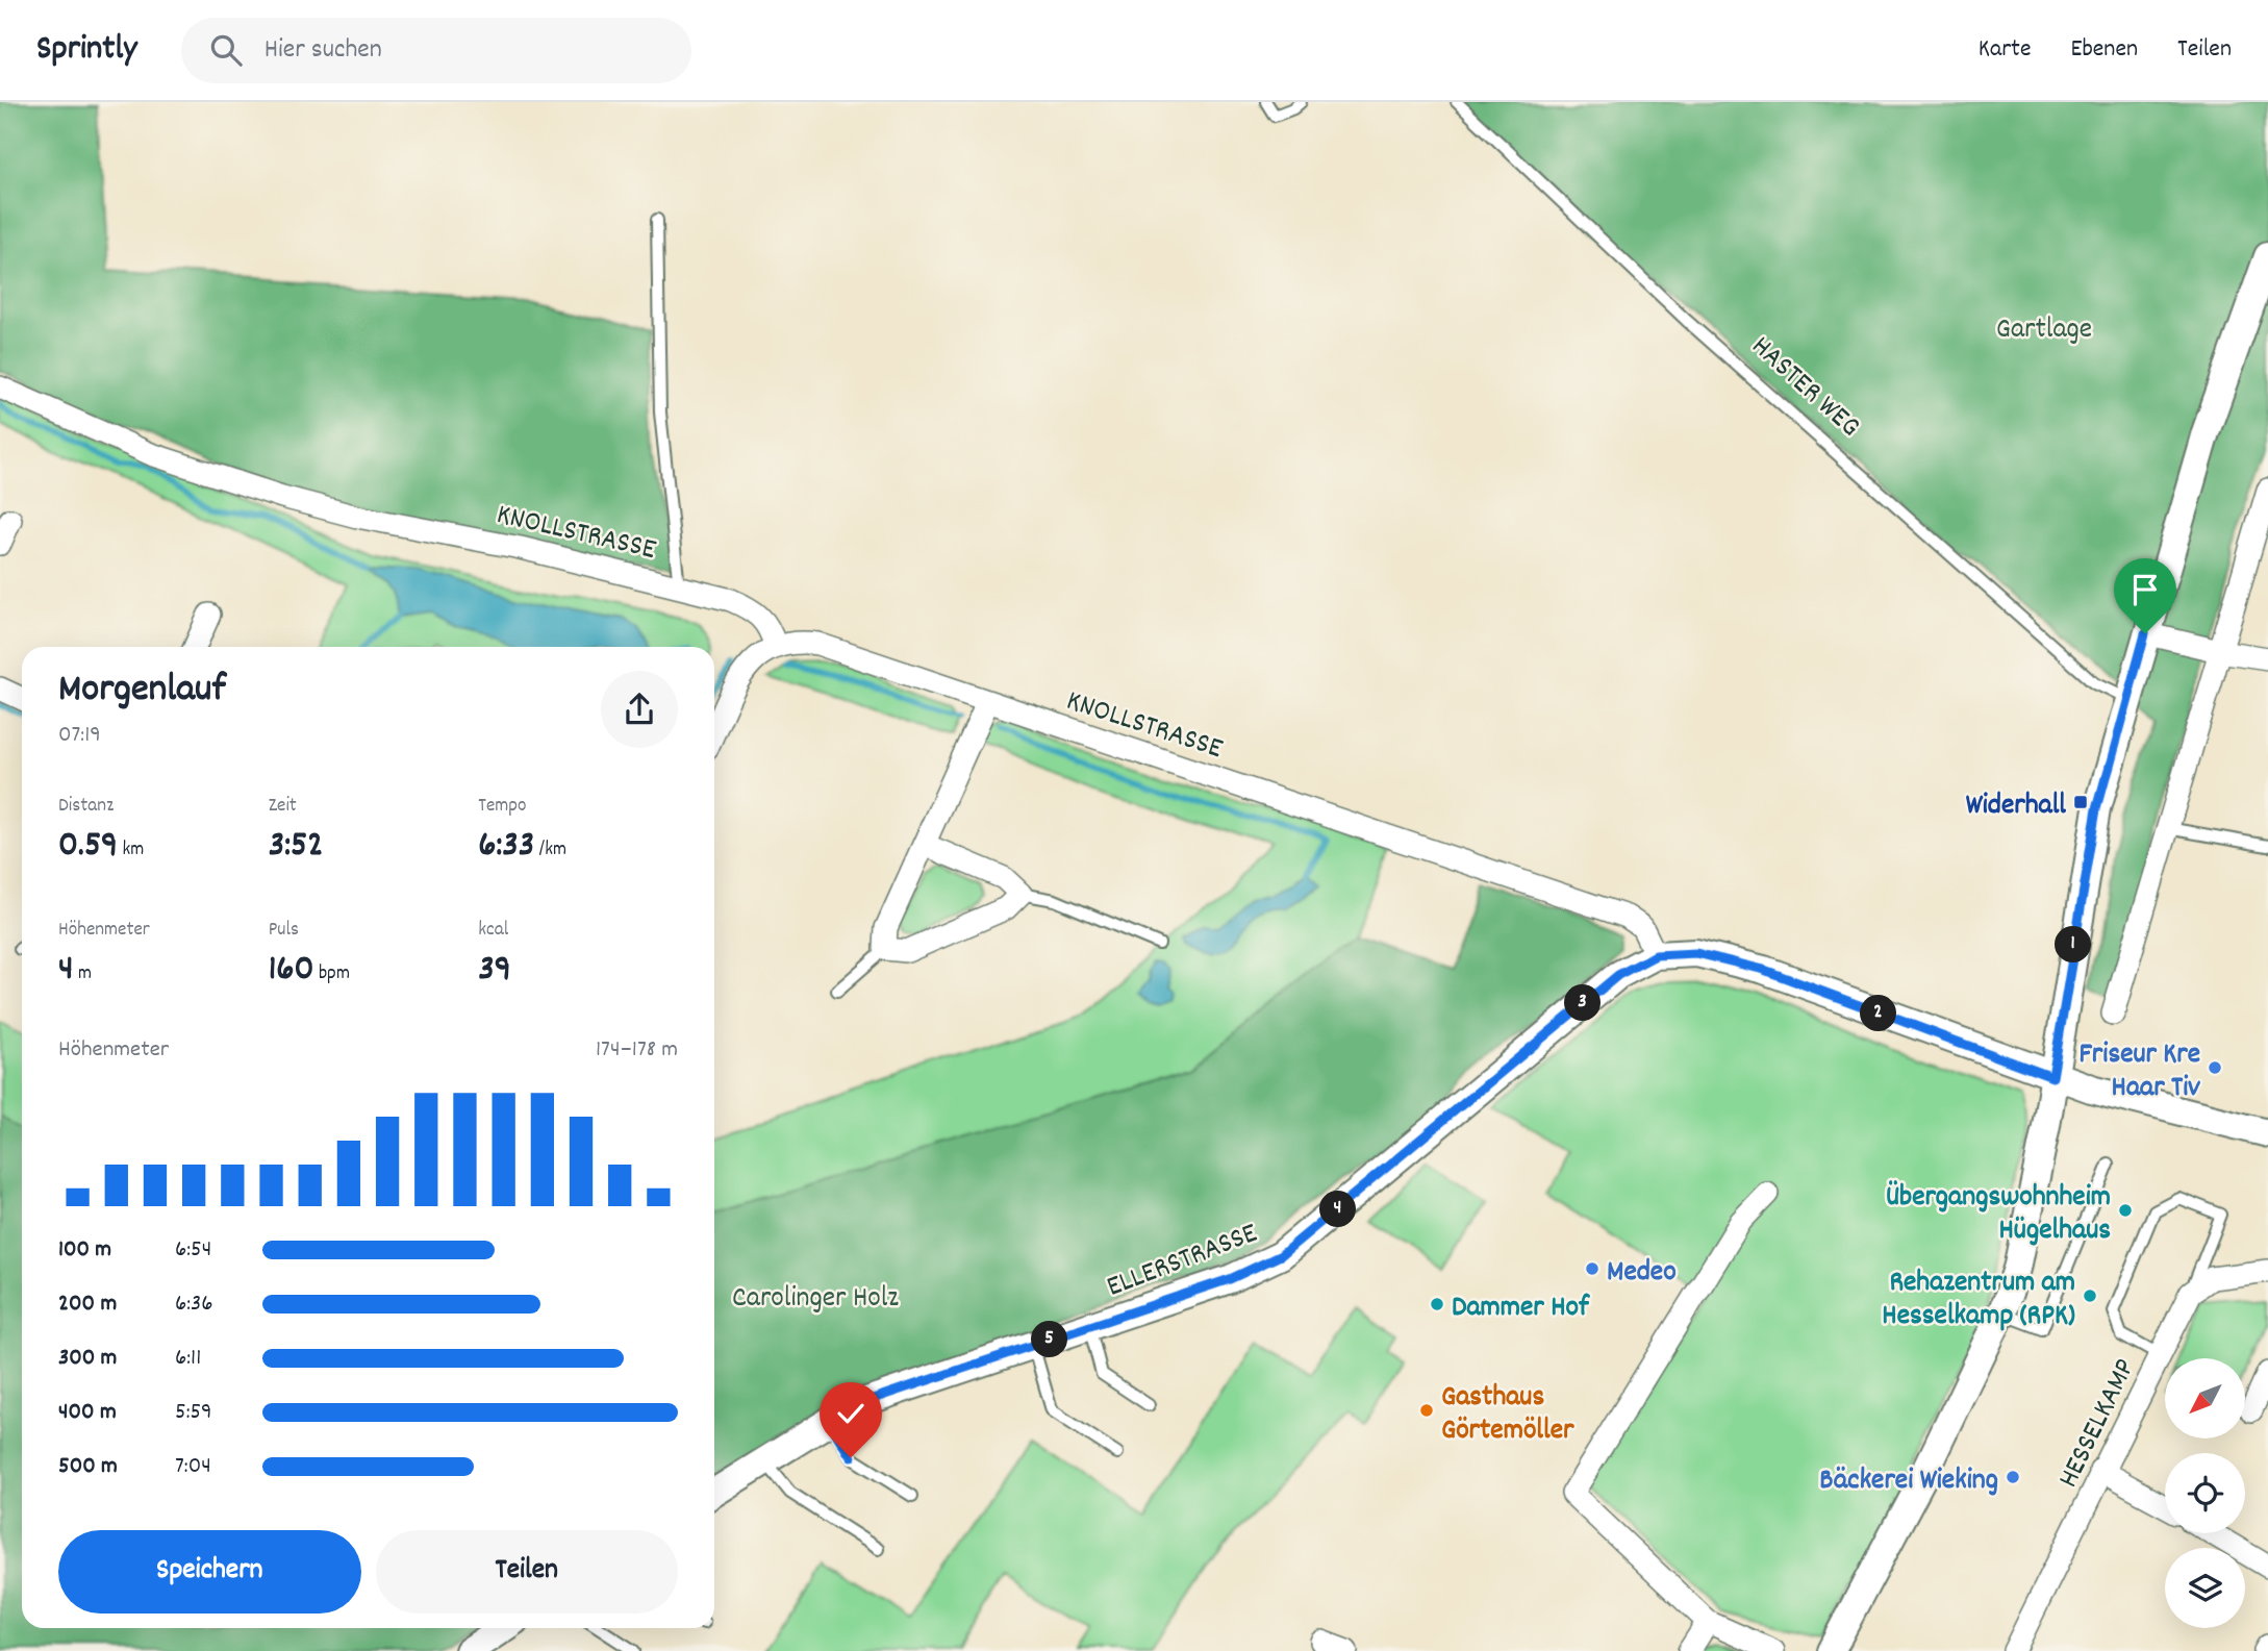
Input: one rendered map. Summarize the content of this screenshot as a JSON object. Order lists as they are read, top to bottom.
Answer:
{
  "streets": {
    "street": ["KNOLLSTRASSE", "ELLERSTRASSE", "HESSELKAMP"],
    "lane": ["HASTER WEG"]
  },
  "crossings": [
    ["KNOLLSTRASSE", "ELLERSTRASSE"]
  ],
  "parks": ["Gartlage", "Carolinger Holz"],
  "places": {
    "transit": ["Widerhall"],
    "other": [
      "Friseur Kre Haar Tiv",
      "Übergangswohnheim Hügelhaus",
      "Medeo",
      "Rehazentrum am Hesselkamp (RPK)",
      "Dammer Hof",
      "Gasthaus Görtemöller",
      "Bäckerei Wieking"
    ]
  },
  "north": "bottom left",
  "page": {
    "header": "Sprintly",
    "search": "Hier suchen",
    "nav": ["Karte", "Ebenen", "Teilen"],
    "heading": ["Morgenlauf", "07:19"],
    "stats": [
      ["Distanz", "0.59 km"],
      ["Zeit", "3:52"],
      ["Tempo", "6:33 /km"],
      ["Höhenmeter", "4 m"],
      ["Puls", "160 bpm"],
      ["kcal", "39"]
    ],
    "pins": [
      "1",
      "3",
      "2",
      "4",
      "5"
    ],
    "chart": ["Höhenmeter", "174–178 m"],
    "list": [
      {
        "name": "100 m",
        "note": "6:54"
      },
      {
        "name": "200 m",
        "note": "6:36"
      },
      {
        "name": "300 m",
        "note": "6:11"
      },
      {
        "name": "400 m",
        "note": "5:59"
      },
      {
        "name": "500 m",
        "note": "7:04"
      }
    ],
    "buttons": ["Speichern", "Teilen"]
  }
}
